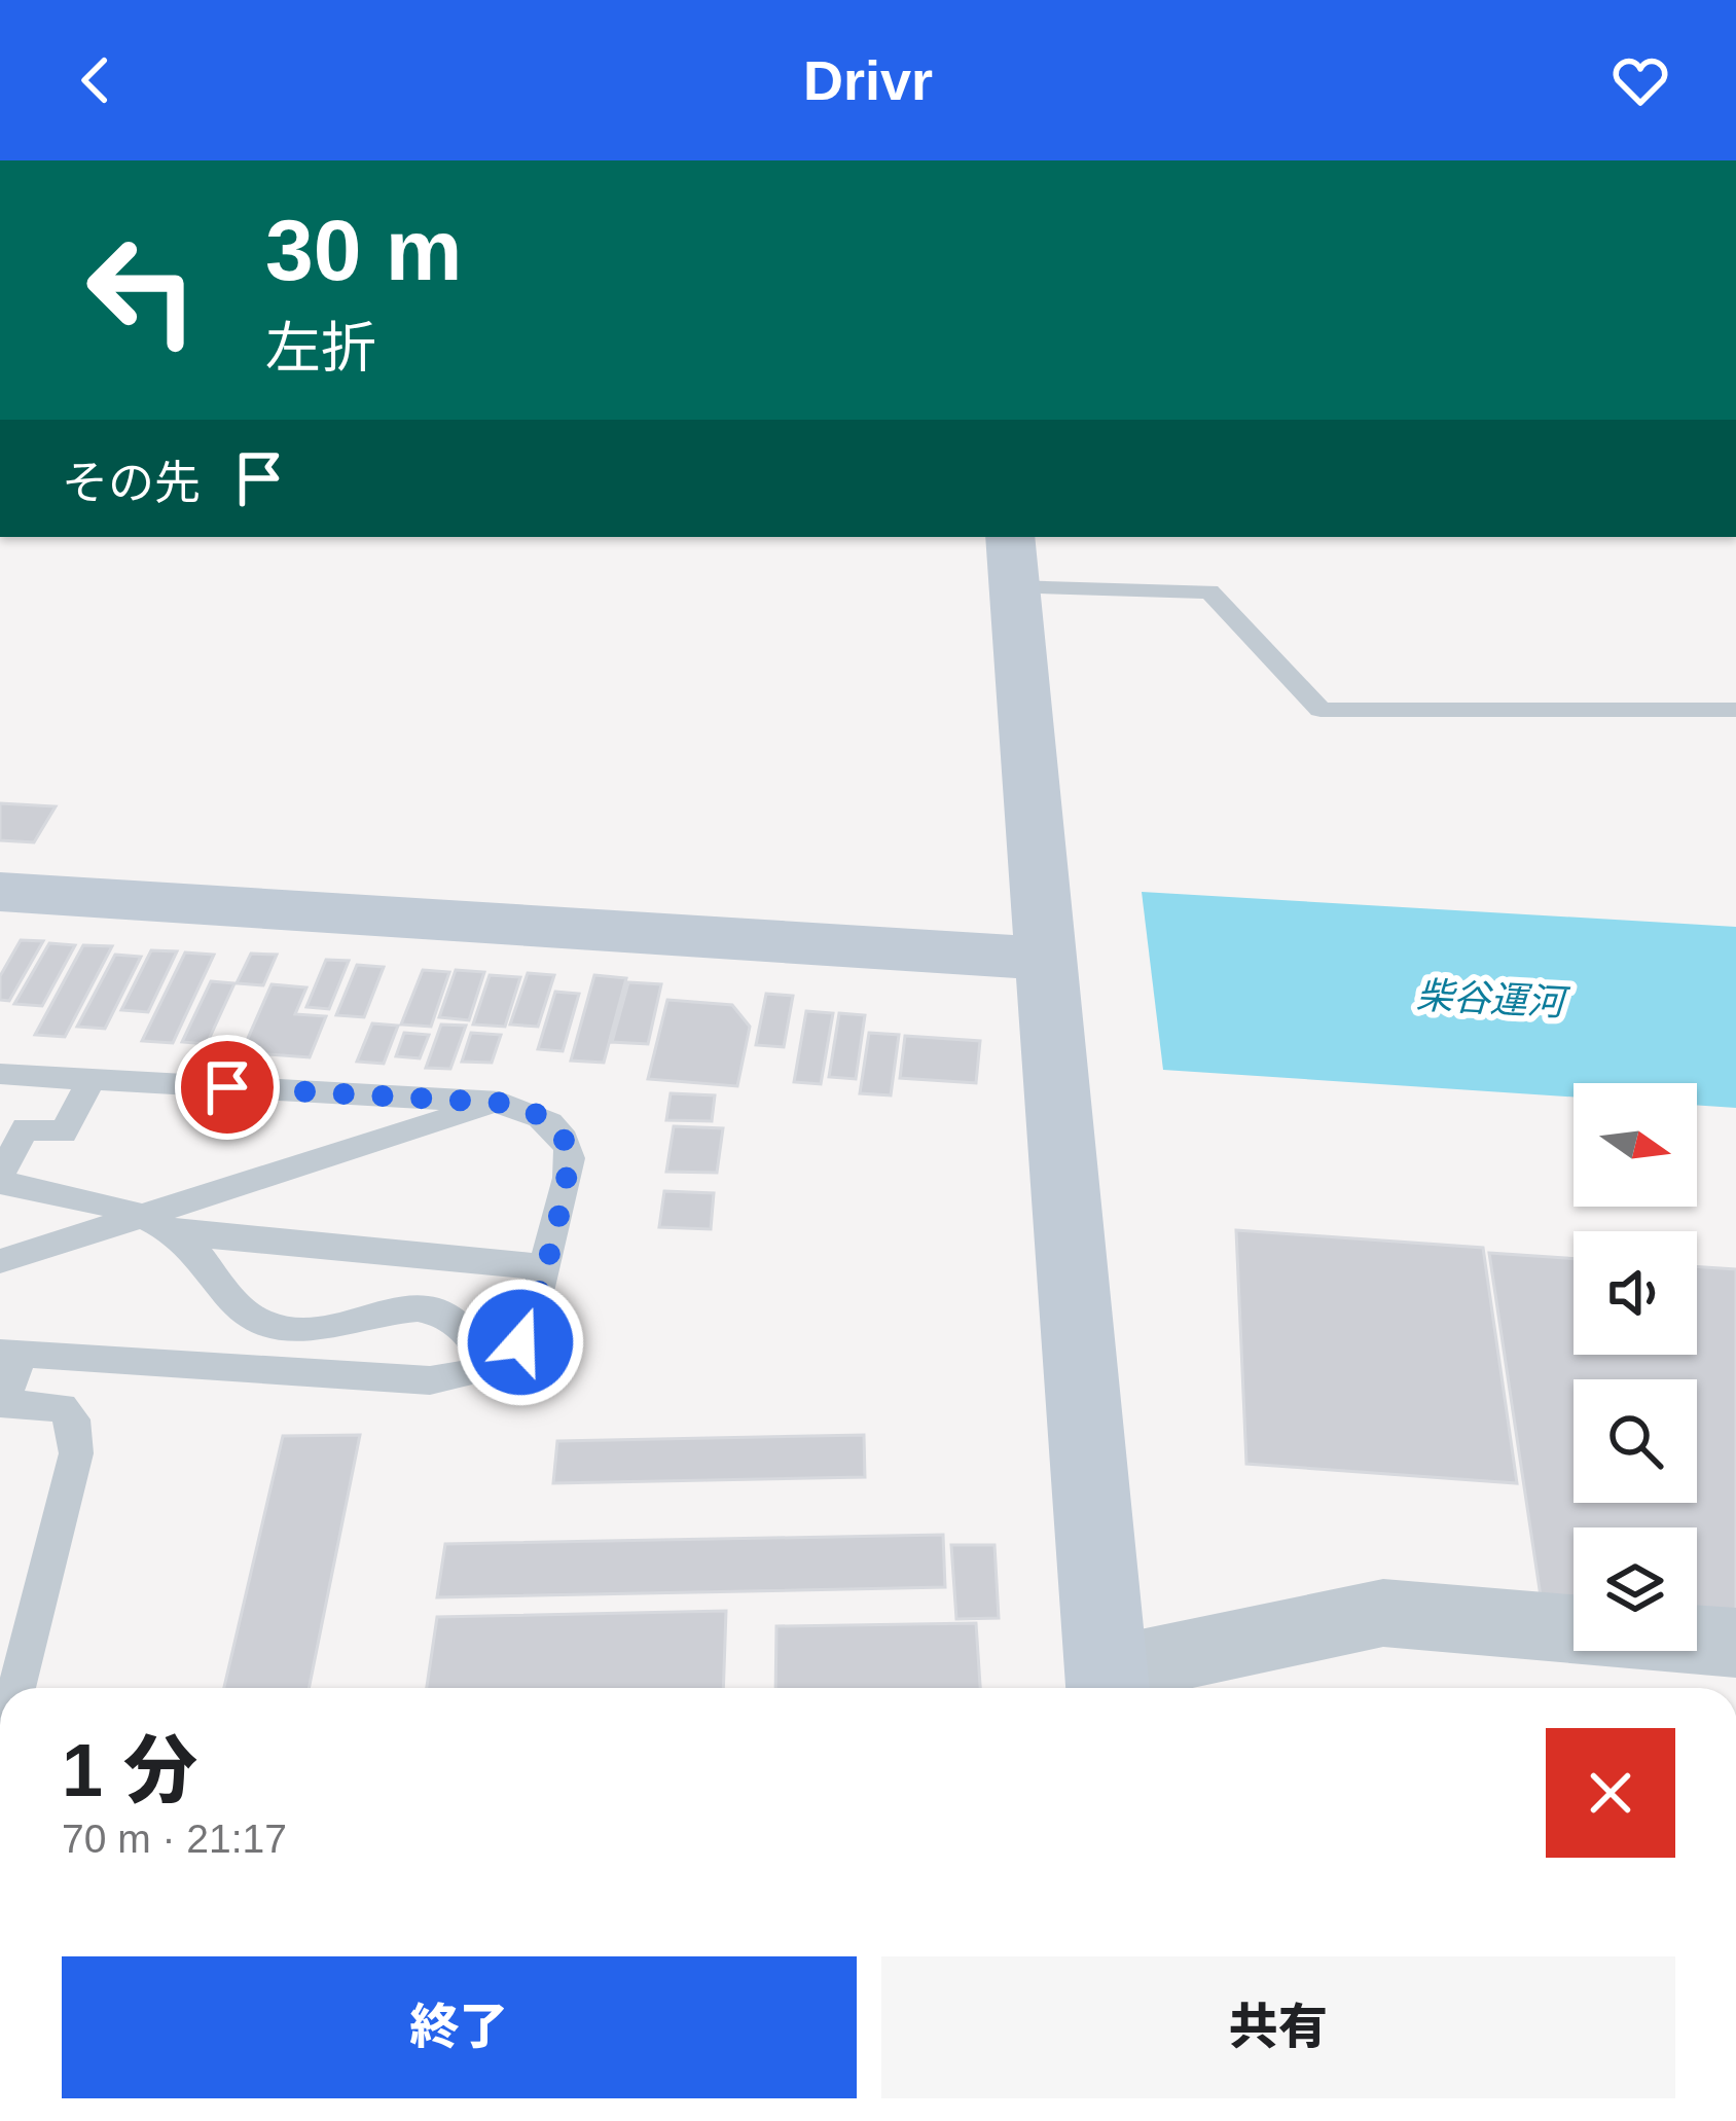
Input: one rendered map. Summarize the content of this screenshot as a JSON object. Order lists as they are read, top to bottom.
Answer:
{
  "water": ["柴谷運河"],
  "north": "right",
  "page": {
    "header": "Drivr",
    "turn": ["30 m", "左折"],
    "then": "その先",
    "heading": ["1 分", "70 m · 21:17"],
    "buttons": ["終了", "共有"]
  }
}
